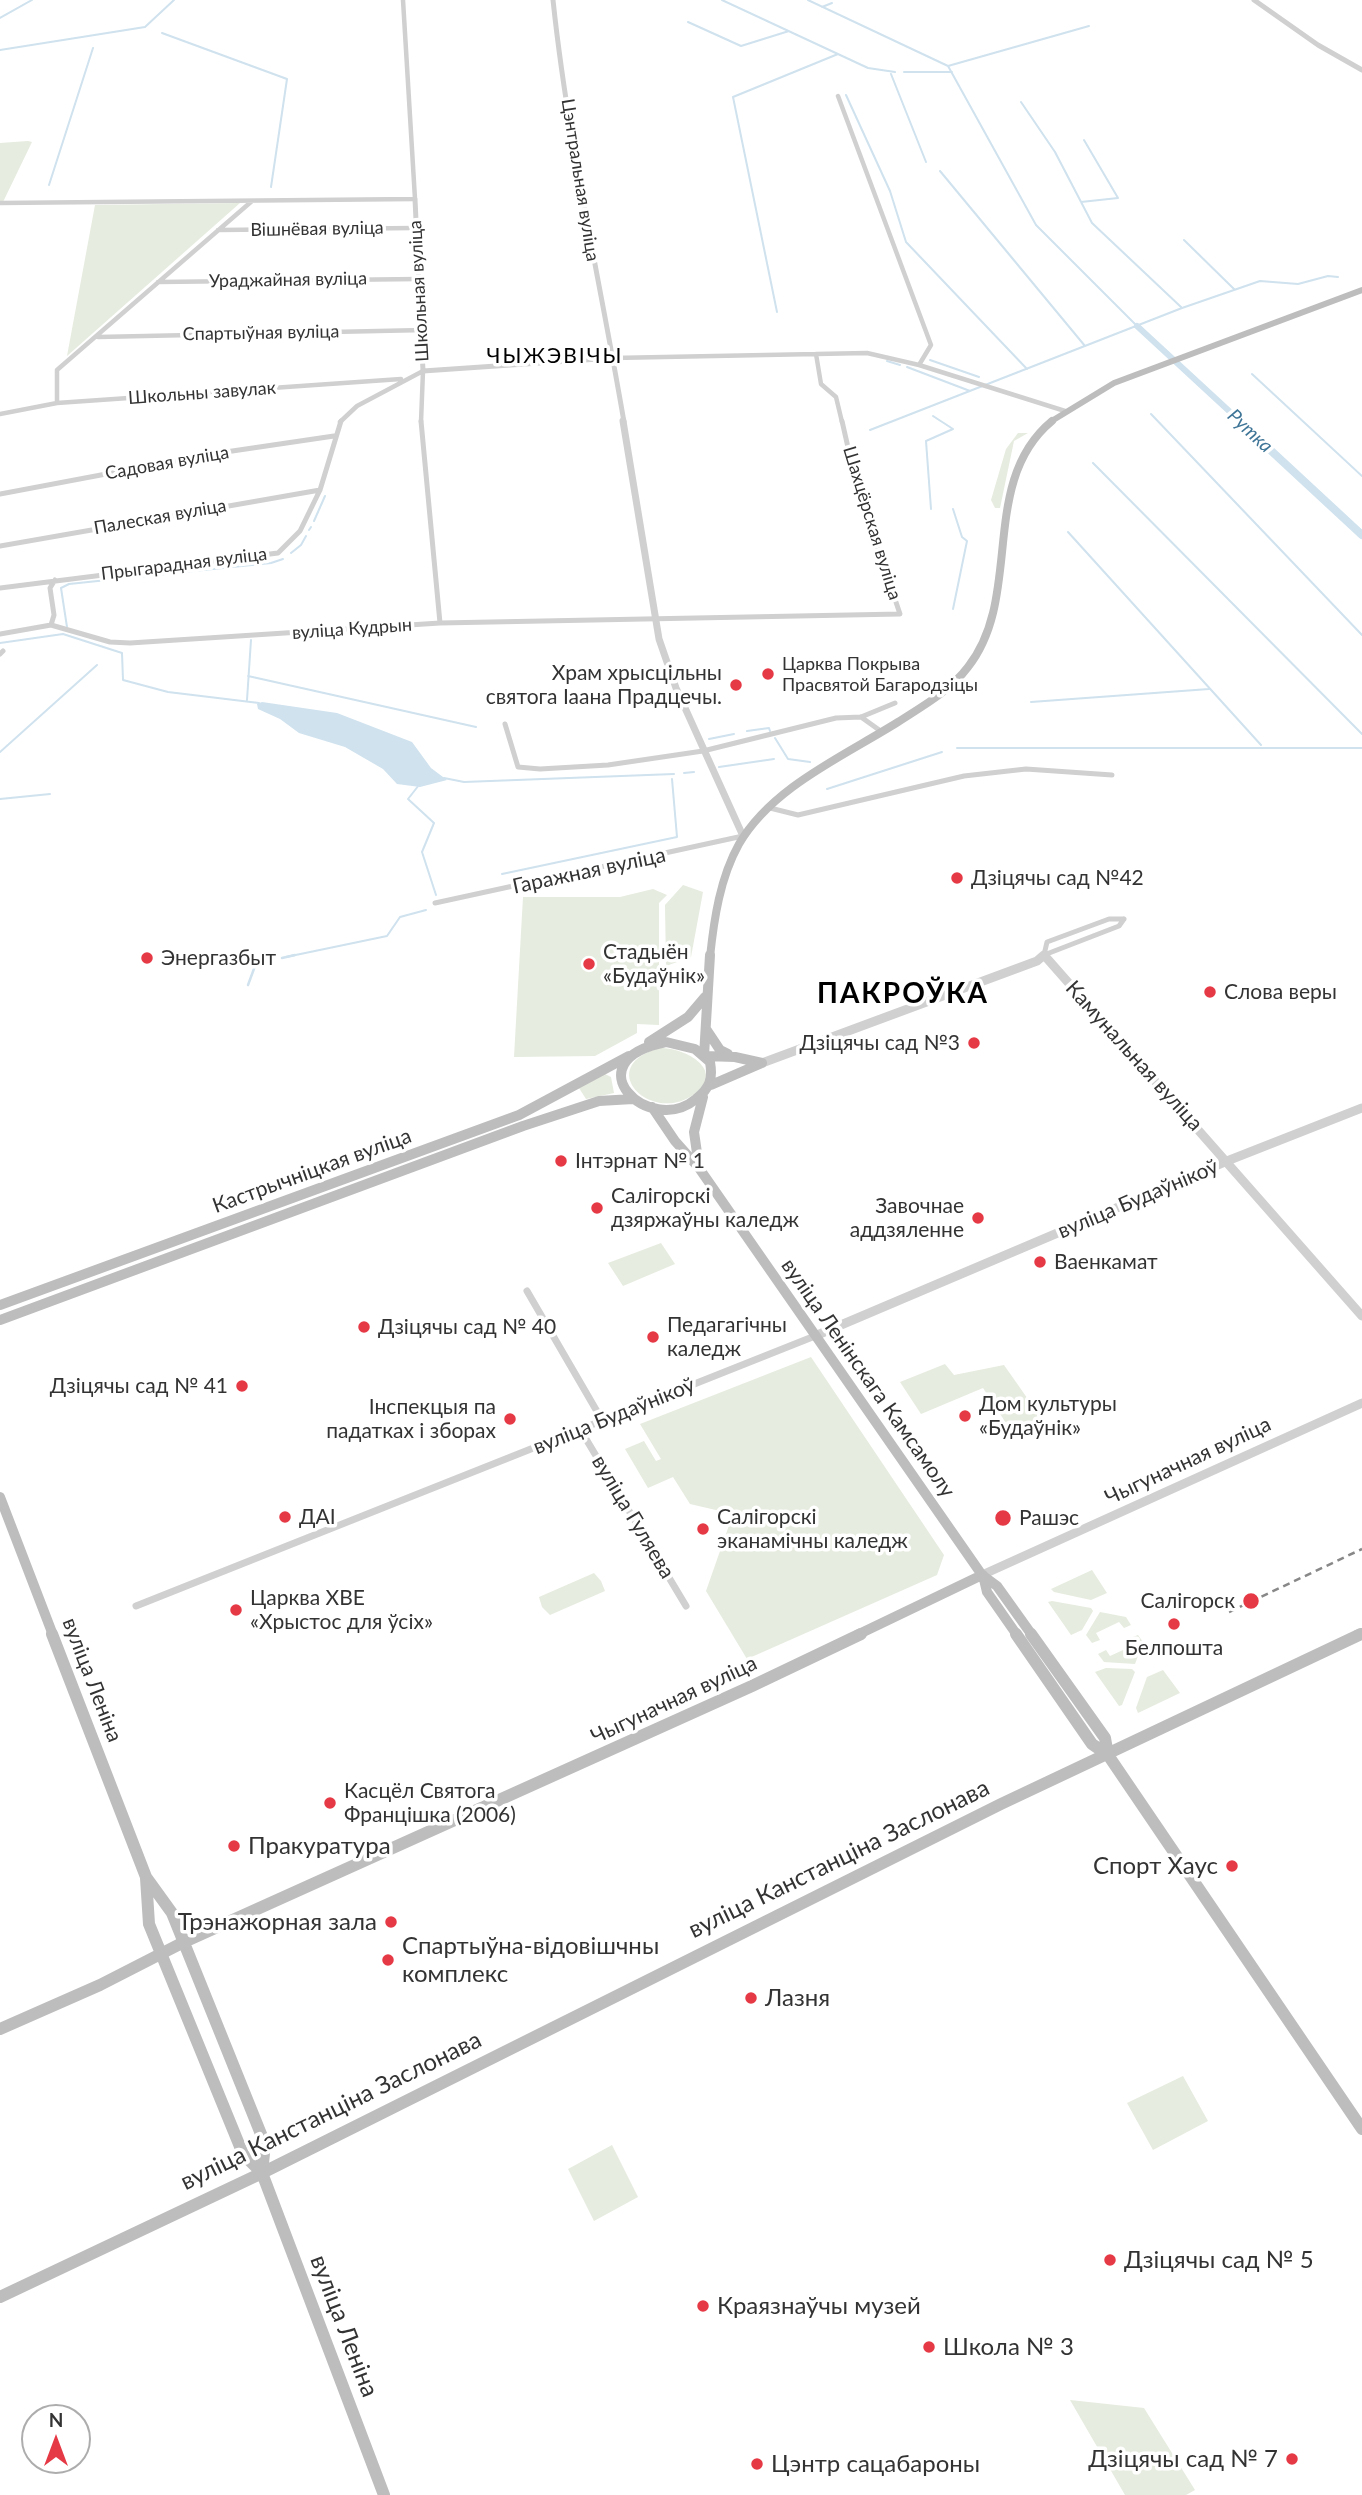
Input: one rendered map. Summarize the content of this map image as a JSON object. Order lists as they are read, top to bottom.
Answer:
{
  "streets": {
    "main road": [
      "Кастрычніцкая вуліца",
      "вуліца Ленінскага Камсамолу",
      "Чыгуначная вуліца",
      "вуліца Леніна",
      "вуліца Канстанціна Заслонава"
    ],
    "street": [
      "Цэнтральная вуліца",
      "Вішнёвая вуліца",
      "Ураджайная вуліца",
      "Школьная вуліца",
      "Спартыўная вуліца",
      "Школьны завулак",
      "Садовая вуліца",
      "Палеская вуліца",
      "Шахцёрская вуліца",
      "Прыгарадная вуліца",
      "вуліца Кудрын",
      "Гаражная вуліца",
      "Камунальная вуліца",
      "вуліца Будаўнікоў",
      "вуліца Гуляева"
    ]
  },
  "crossings": [
    ["Цэнтральная вуліца", "Шахцёрская вуліца"],
    ["Цэнтральная вуліца", "вуліца Кудрын"],
    ["Цэнтральная вуліца", "Гаражная вуліца"],
    ["Вішнёвая вуліца", "Школьная вуліца"],
    ["Ураджайная вуліца", "Школьная вуліца"],
    ["Школьная вуліца", "Спартыўная вуліца"],
    ["Школьная вуліца", "вуліца Кудрын"],
    ["Садовая вуліца", "Прыгарадная вуліца"],
    ["Палеская вуліца", "Прыгарадная вуліца"],
    ["Шахцёрская вуліца", "вуліца Кудрын"],
    ["Камунальная вуліца", "вуліца Будаўнікоў"],
    ["Кастрычніцкая вуліца", "вуліца Ленінскага Камсамолу"],
    ["вуліца Будаўнікоў", "вуліца Ленінскага Камсамолу"],
    ["вуліца Будаўнікоў", "вуліца Гуляева"],
    ["вуліца Ленінскага Камсамолу", "Чыгуначная вуліца"],
    ["вуліца Ленінскага Камсамолу", "вуліца Канстанціна Заслонава"],
    ["Чыгуначная вуліца", "вуліца Леніна"],
    ["вуліца Леніна", "вуліца Канстанціна Заслонава"]
  ],
  "districts": ["ЧЫЖЭВІЧЫ", "ПАКРОЎКА"],
  "water": ["Рутка"],
  "places": [
    "Царква Покрыва Прасвятой Багародзіцы",
    "Храм хрысцільны святога Іаана Прадцечы.",
    "Дзіцячы сад №42",
    "Энергазбыт",
    "Стадыён «Будаўнік»",
    "Слова веры",
    "Дзіцячы сад №3",
    "Інтэрнат № 1",
    "Салігорскі дзяржаўны каледж",
    "Завочнае аддзяленне",
    "Ваенкамат",
    "Дзіцячы сад № 40",
    "Педагагічны каледж",
    "Дзіцячы сад № 41",
    "Дом культуры «Будаўнік»",
    "Інспекцыя па падатках і зборах",
    "ДАІ",
    "Рашэс",
    "Салігорскі эканамічны каледж",
    "Салігорск",
    "Царква ХВЕ «Хрыстос для ўсіх»",
    "Белпошта",
    "Касцёл Святога Францішка (2006)",
    "Пракуратура",
    "Спорт Хаус",
    "Трэнажорная зала",
    "Спартыўна-відовішчны комплекс",
    "Лазня",
    "Дзіцячы сад № 5",
    "Краязнаўчы музей",
    "Школа № 3",
    "Дзіцячы сад № 7",
    "Цэнтр сацабароны"
  ],
  "north": "top"
}
